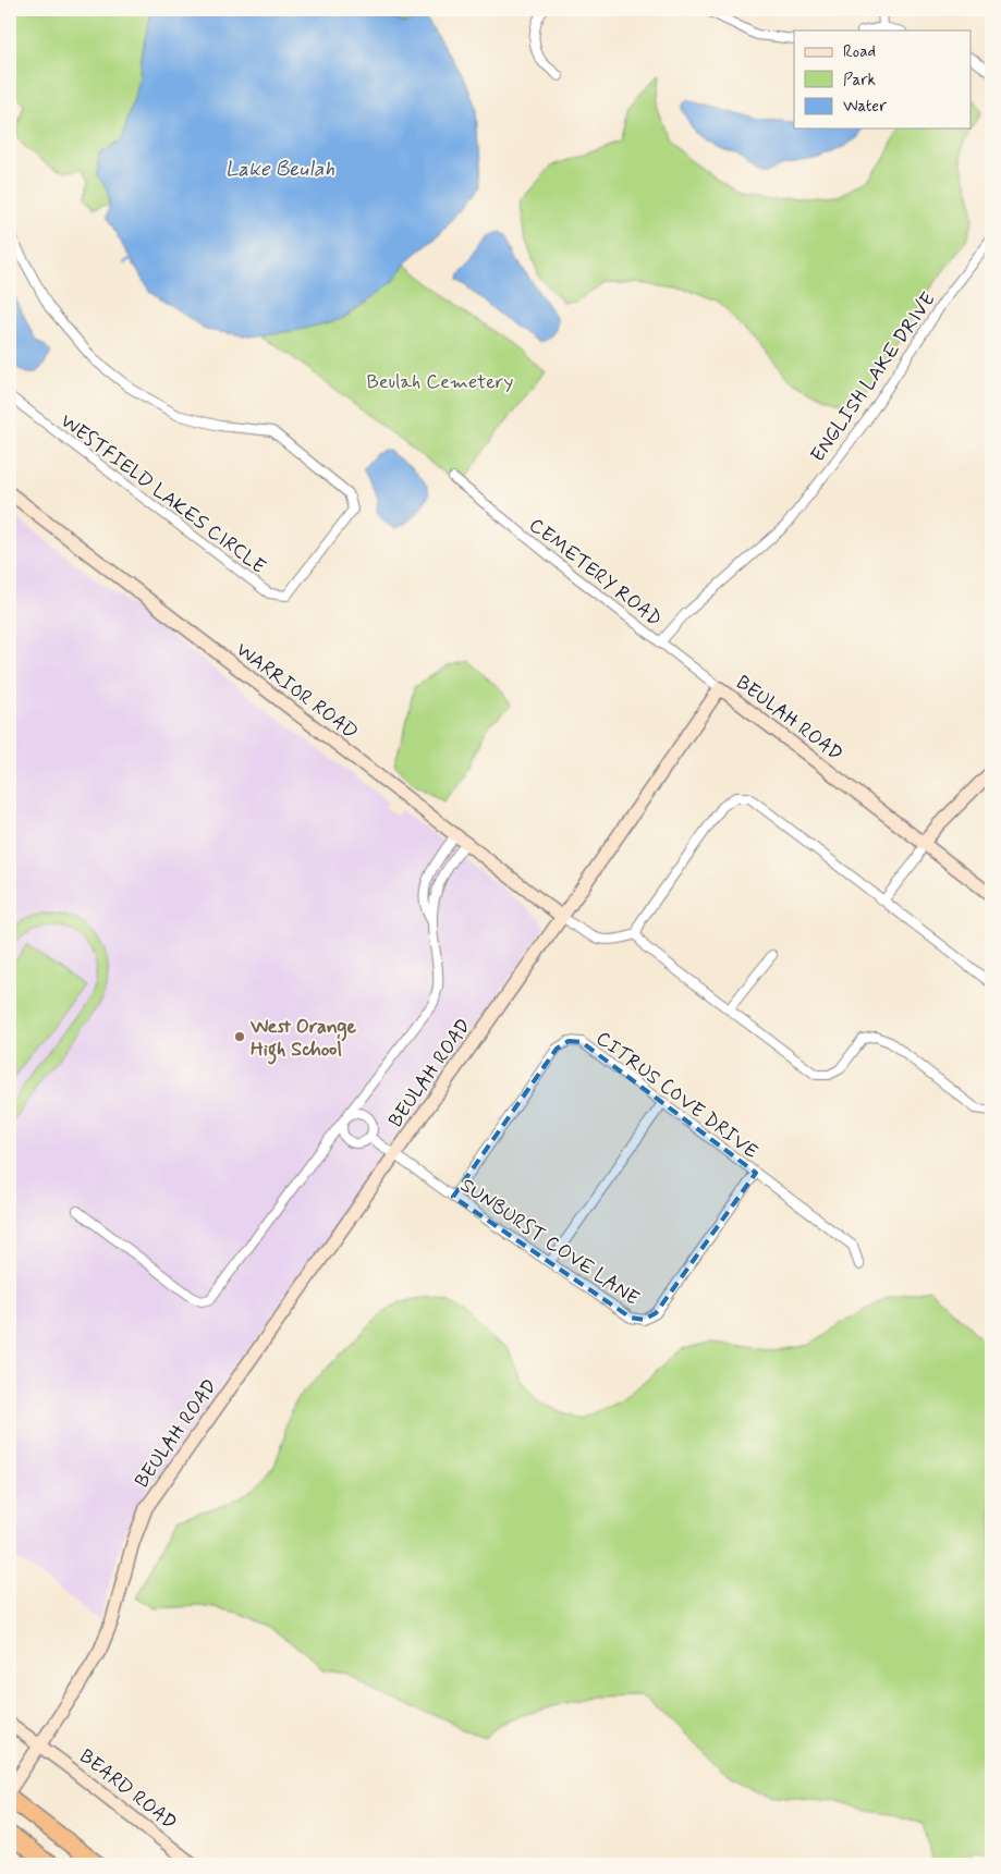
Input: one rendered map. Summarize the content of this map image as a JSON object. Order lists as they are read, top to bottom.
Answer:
{
  "streets": {
    "street": [
      "ENGLISH LAKE DRIVE",
      "WESTFIELD LAKES CIRCLE",
      "CEMETERY ROAD",
      "WARRIOR ROAD",
      "BEULAH ROAD",
      "CITRUS COVE DRIVE",
      "SUNBURST COVE LANE",
      "BEARD ROAD"
    ]
  },
  "crossings": [
    ["ENGLISH LAKE DRIVE", "CEMETERY ROAD"],
    ["CEMETERY ROAD", "BEULAH ROAD"],
    ["WARRIOR ROAD", "BEULAH ROAD"],
    ["BEULAH ROAD", "SUNBURST COVE LANE"],
    ["BEULAH ROAD", "BEARD ROAD"],
    ["CITRUS COVE DRIVE", "SUNBURST COVE LANE"]
  ],
  "water": ["Lake Beulah"],
  "parks": ["Beulah Cemetery"],
  "places": ["West Orange High School"],
  "legend": ["Road", "Park", "Water"]
}
